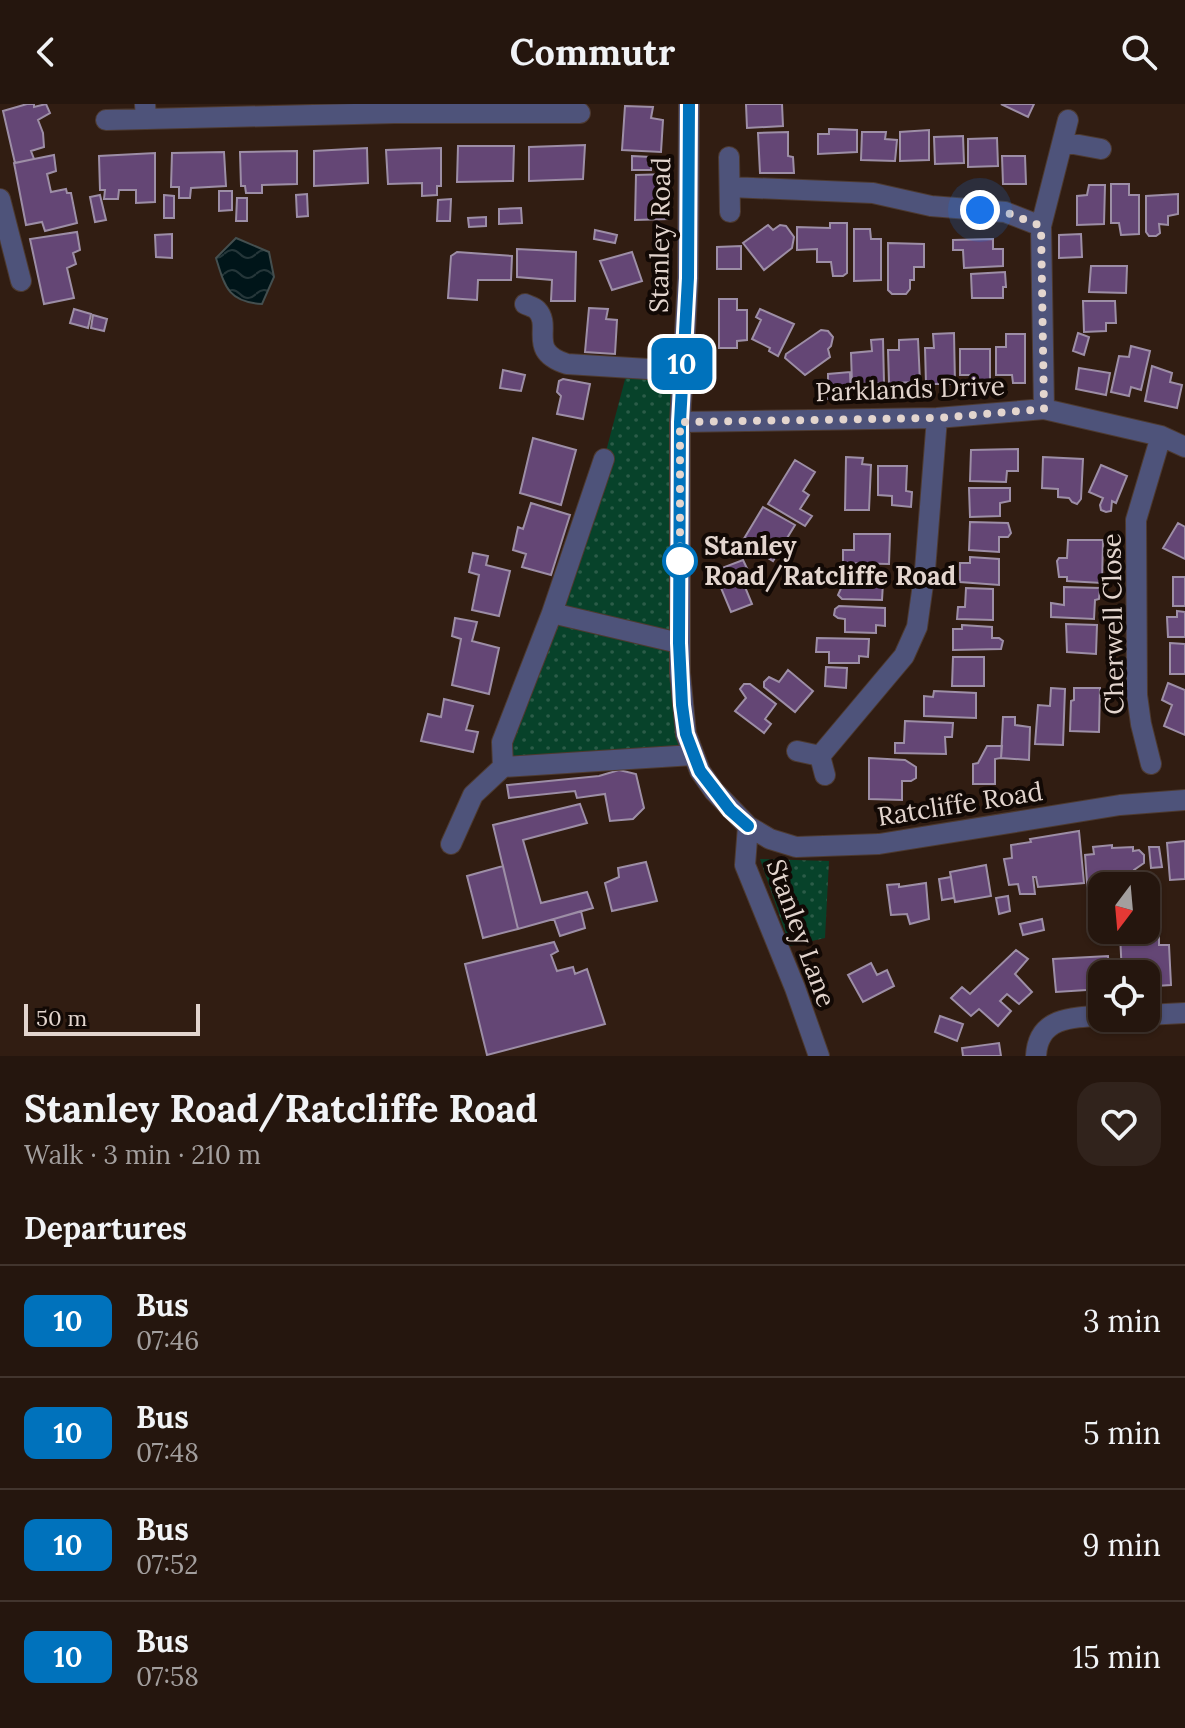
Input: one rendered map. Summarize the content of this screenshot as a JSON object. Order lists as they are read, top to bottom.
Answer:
{
  "streets": {
    "street": [
      "Stanley Road",
      "Parklands Drive",
      "Cherwell Close",
      "Ratcliffe Road",
      "Stanley Lane"
    ]
  },
  "crossings": [
    ["Stanley Road", "Parklands Drive"],
    ["Stanley Road", "Ratcliffe Road"],
    ["Stanley Road", "Stanley Lane"],
    ["Parklands Drive", "Cherwell Close"],
    ["Ratcliffe Road", "Stanley Lane"]
  ],
  "places": ["Stanley Road/Ratcliffe Road"],
  "lines": ["bus line 10"],
  "scale_bar": "50 m",
  "north": "bottom",
  "page": {
    "header": "Commutr",
    "on_map": "10",
    "scale": "50 m",
    "heading": [
      ["Stanley Road/Ratcliffe Road", "Walk · 3 min · 210 m"],
      "Departures"
    ],
    "list": [
      {
        "mark": "10",
        "name": "Bus",
        "note": "07:46",
        "value": "3 min"
      },
      {
        "mark": "10",
        "name": "Bus",
        "note": "07:48",
        "value": "5 min"
      },
      {
        "mark": "10",
        "name": "Bus",
        "note": "07:52",
        "value": "9 min"
      },
      {
        "mark": "10",
        "name": "Bus",
        "note": "07:58",
        "value": "15 min"
      }
    ]
  }
}
